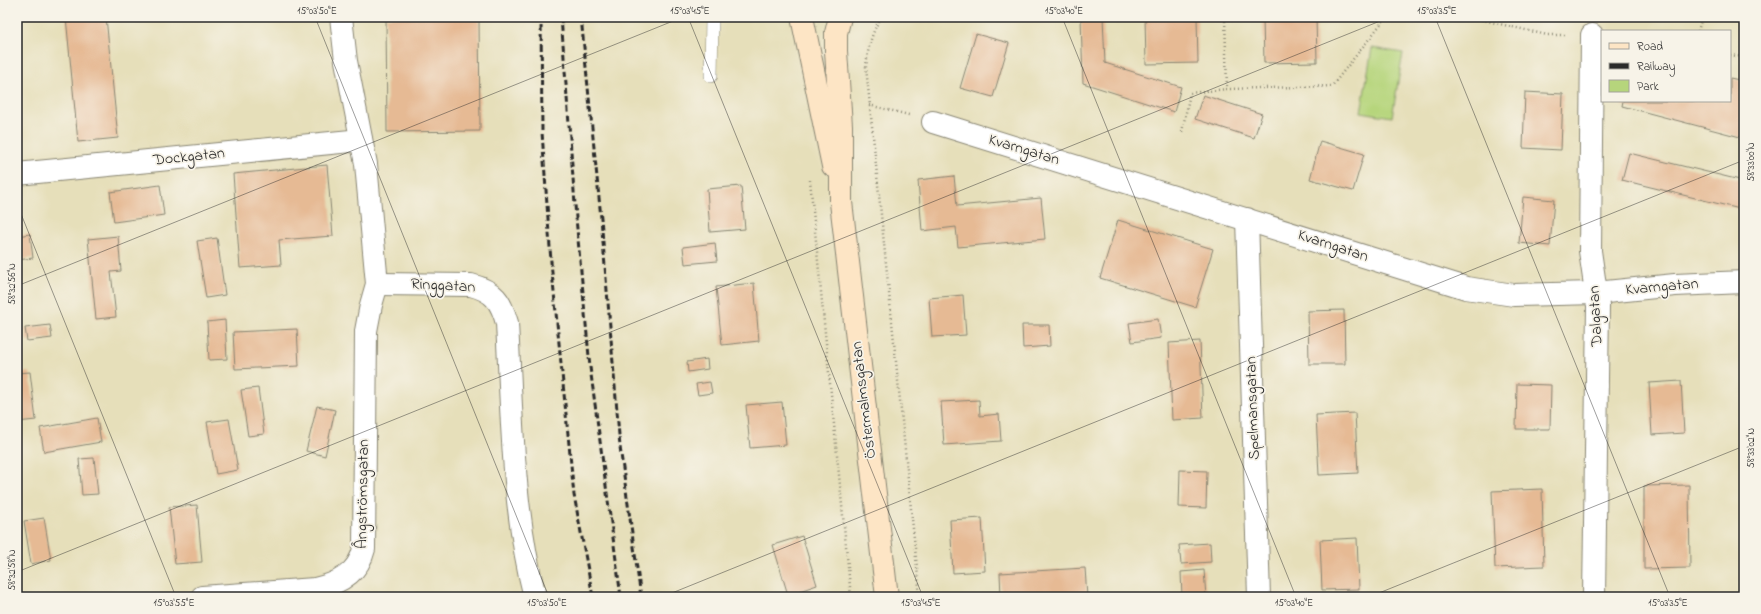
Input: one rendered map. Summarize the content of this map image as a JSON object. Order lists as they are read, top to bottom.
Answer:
{
  "streets": {
    "main road": ["Östermalmsgatan"],
    "street": [
      "Kvarngatan",
      "Dockgatan",
      "Ringgatan",
      "Dalgatan",
      "Spelmansgatan",
      "Ångströmsgatan"
    ]
  },
  "crossings": [
    ["Kvarngatan", "Dalgatan"],
    ["Kvarngatan", "Spelmansgatan"],
    ["Ringgatan", "Ångströmsgatan"]
  ],
  "legend": ["Road", "Railway", "Park"],
  "coordinates": [
    "15°03'50\"E",
    "15°03'45\"E",
    "15°03'40\"E",
    "15°03'35\"E",
    "58°33'00\"N",
    "58°32'56\"N",
    "58°33'02\"N",
    "58°32'58\"N",
    "15°03'55\"E"
  ]
}
